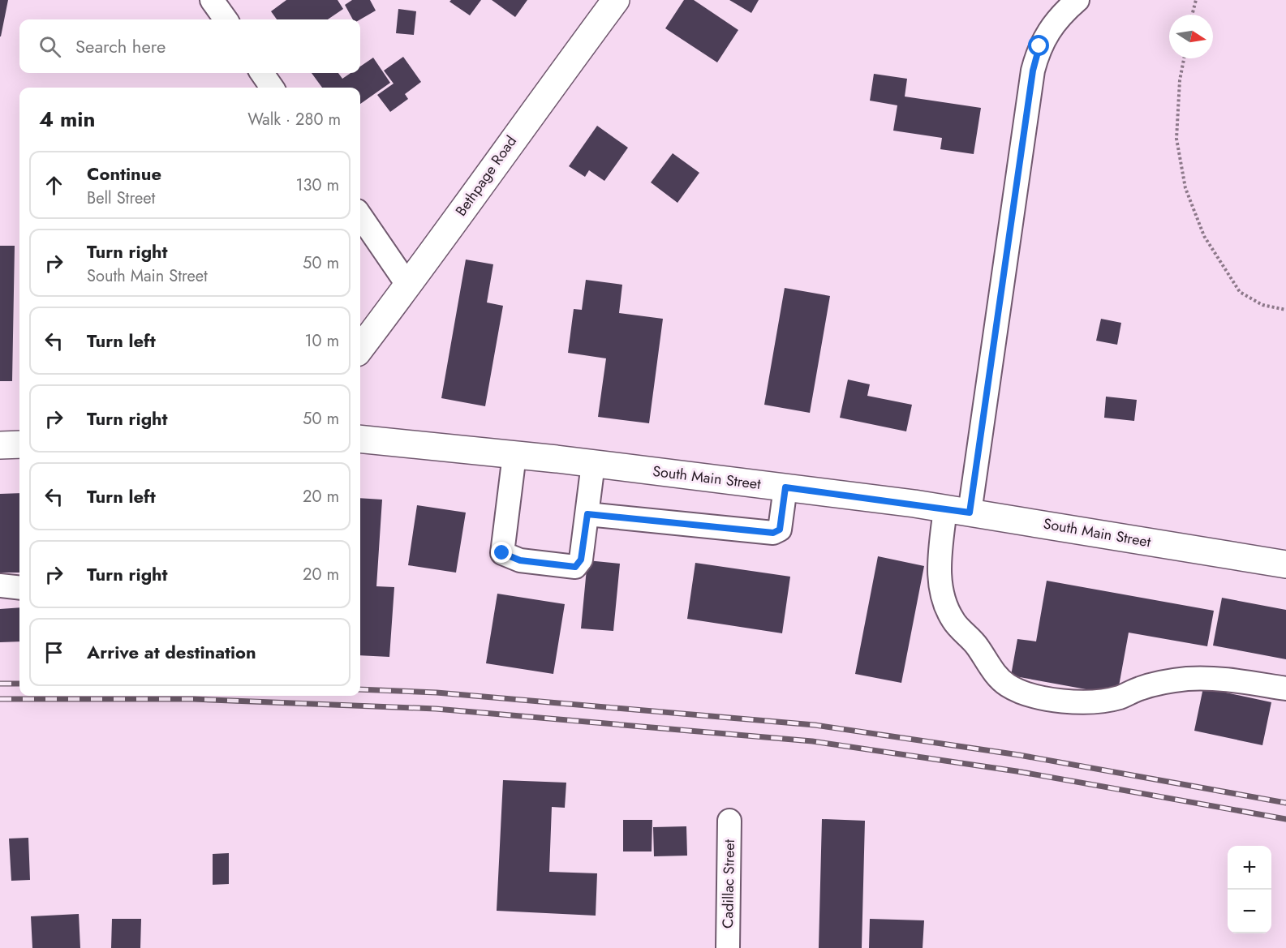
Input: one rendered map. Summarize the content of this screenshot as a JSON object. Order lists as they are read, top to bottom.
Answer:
{
  "streets": {
    "main road": ["Bethpage Road", "South Main Street"],
    "street": ["Cadillac Street"]
  },
  "north": "right",
  "page": {
    "search": "Search here",
    "heading": ["4 min", "Walk · 280 m"],
    "list": [
      ["Continue", "Bell Street", "130 m"],
      ["Turn right", "South Main Street", "50 m"],
      ["Turn left", "10 m"],
      ["Turn right", "50 m"],
      ["Turn left", "20 m"],
      ["Turn right", "20 m"],
      "Arrive at destination"
    ],
    "map_buttons": ["+", "−"]
  }
}
